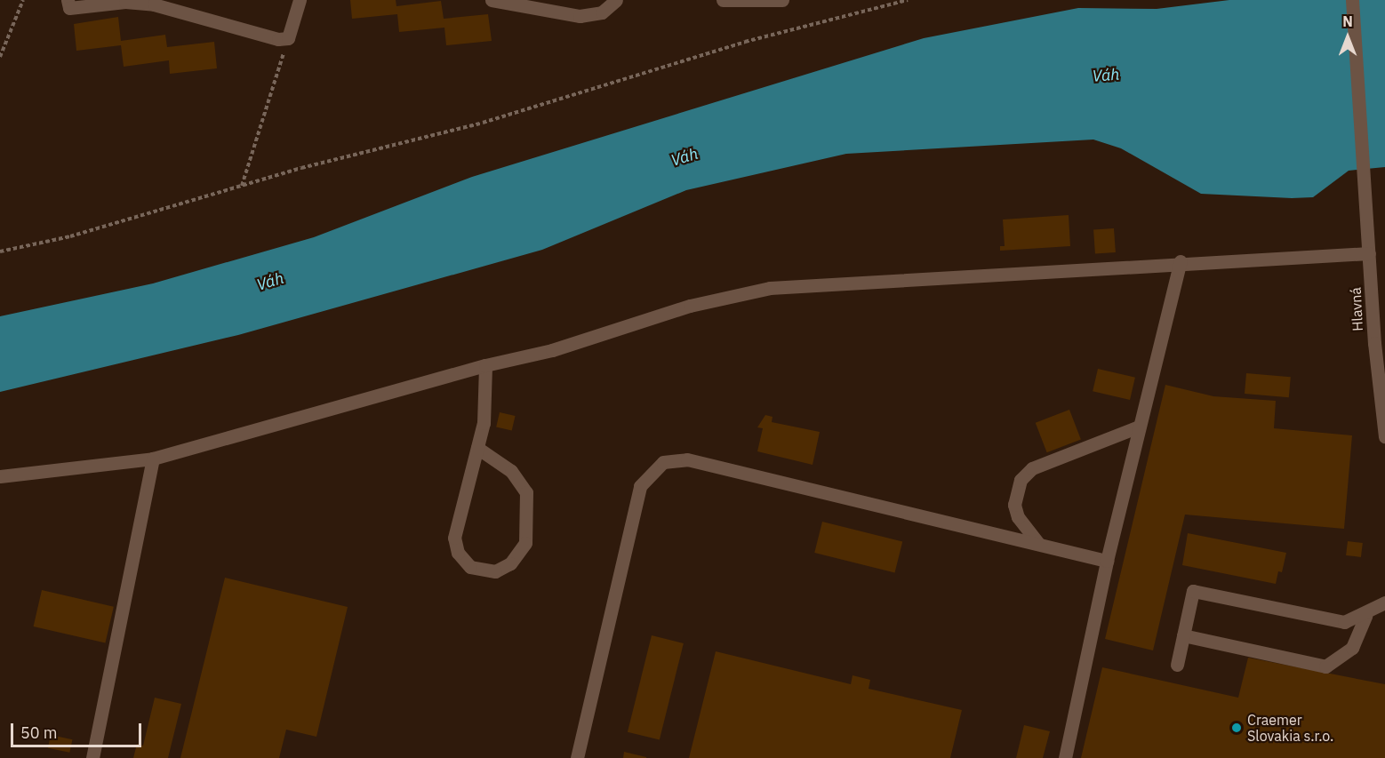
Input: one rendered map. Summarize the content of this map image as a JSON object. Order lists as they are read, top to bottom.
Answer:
{
  "streets": {
    "street": ["Hlavná"]
  },
  "water": ["Váh"],
  "places": ["Craemer Slovakia s.r.o."],
  "scale_bar": "50 m",
  "north": "top"
}
